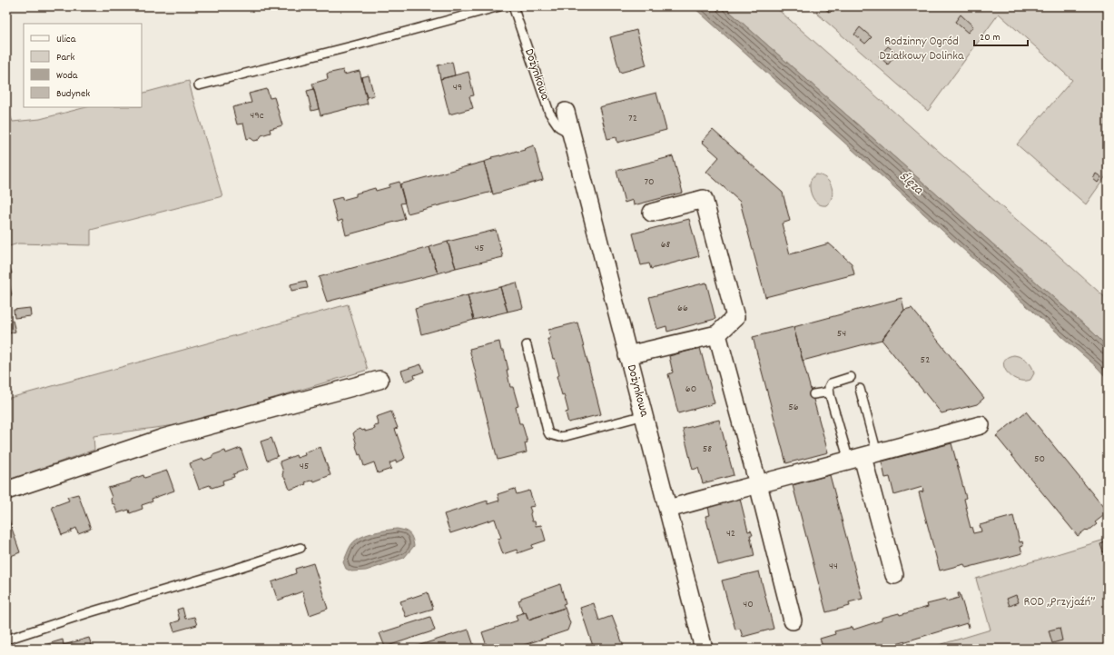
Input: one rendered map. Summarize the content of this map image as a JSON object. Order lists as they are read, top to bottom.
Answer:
{
  "streets": {
    "street": ["Dożynkowa"]
  },
  "water": ["Ślęza"],
  "parks": ["Rodzinny Ogród Działkowy Dolinka", "ROD „Przyjaźń”"],
  "house_numbers": [
    "49",
    "49c",
    "72",
    "70",
    "68",
    "45",
    "66",
    "54",
    "52",
    "60",
    "56",
    "58",
    "50",
    "45",
    "42",
    "44",
    "40"
  ],
  "legend": [
    "Ulica",
    "Park",
    "Woda",
    "Budynek"
  ],
  "scale_bar": "20 m"
}
